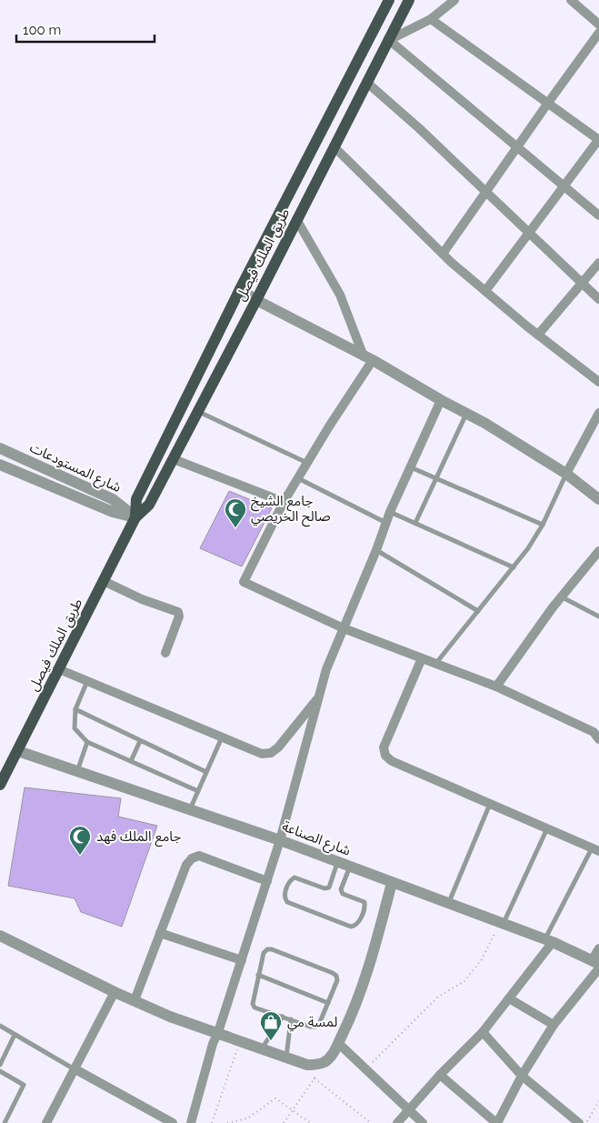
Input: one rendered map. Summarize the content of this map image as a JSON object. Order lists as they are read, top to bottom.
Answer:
{
  "streets": {
    "main road": ["طريق الملك فيصل"],
    "street": ["شارع المستودعات", "شارع الصناعة"]
  },
  "crossings": [
    ["طريق الملك فيصل", "شارع المستودعات"],
    ["طريق الملك فيصل", "شارع الصناعة"]
  ],
  "places": {
    "mosque": ["جامع الشيخ صالح الخريصي", "جامع الملك فهد"],
    "shop": ["لمسة مي"]
  },
  "scale_bar": "100 m"
}
